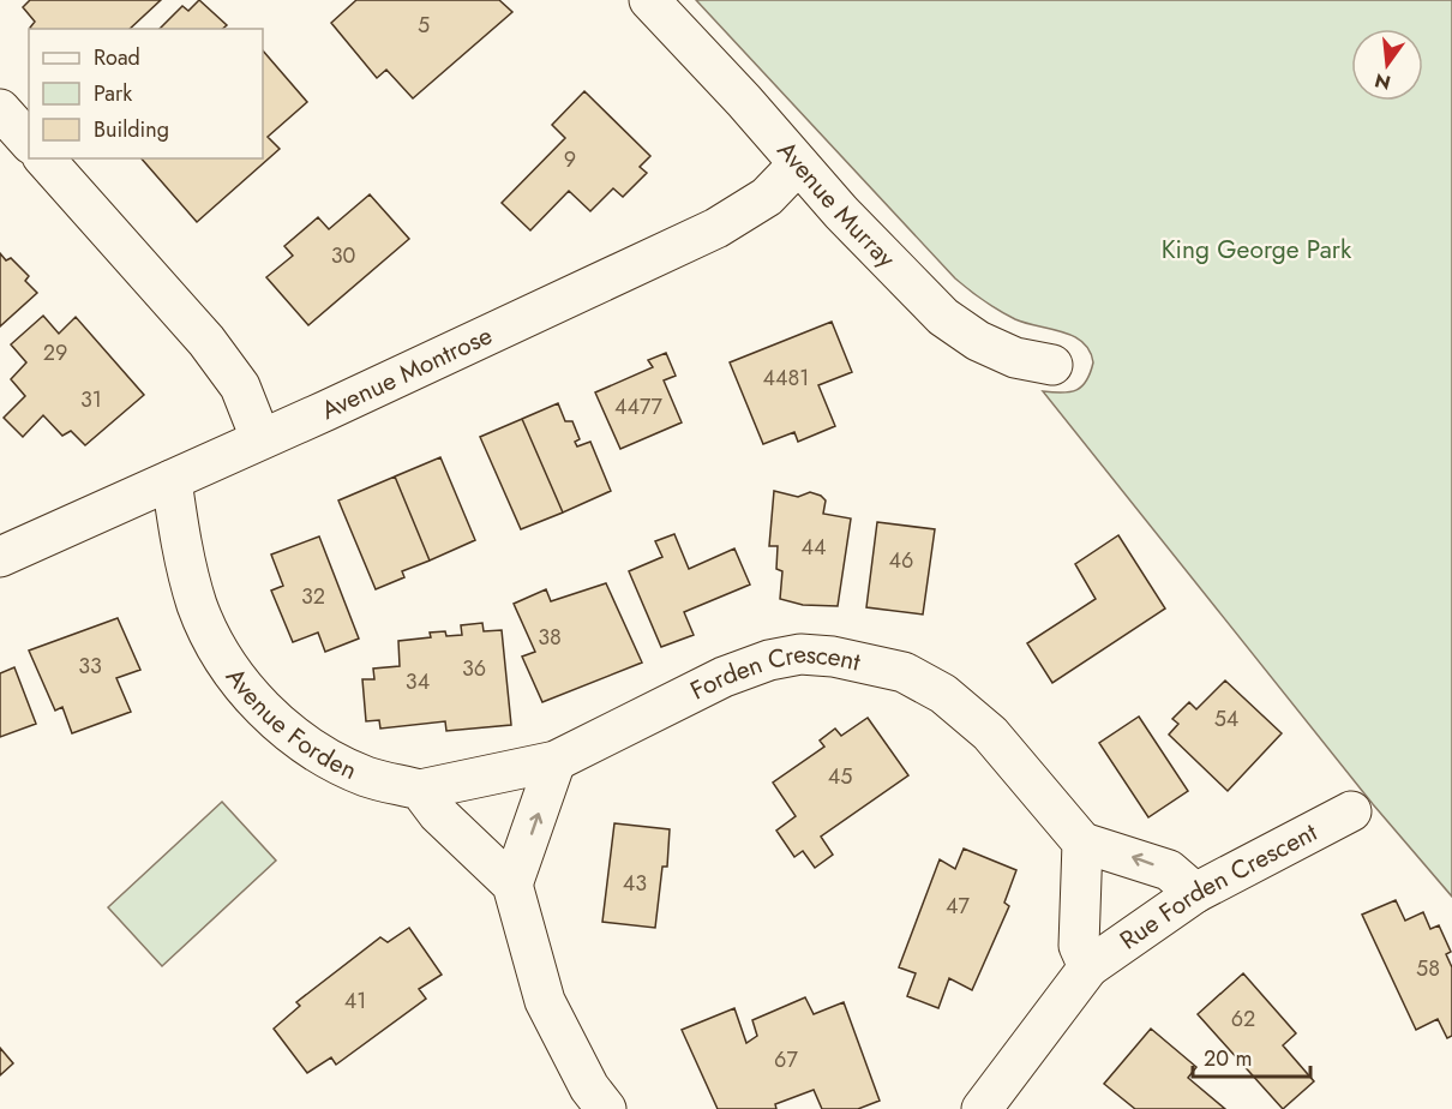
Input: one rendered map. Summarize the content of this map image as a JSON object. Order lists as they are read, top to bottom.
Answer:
{
  "streets": {
    "street": [
      "Avenue Murray",
      "Avenue Montrose",
      "Forden Crescent",
      "Avenue Forden",
      "Rue Forden Crescent"
    ]
  },
  "crossings": [
    ["Avenue Murray", "Avenue Montrose"],
    ["Avenue Montrose", "Avenue Forden"],
    ["Forden Crescent", "Avenue Forden"]
  ],
  "parks": ["King George Park"],
  "house_numbers": [
    "5",
    "9",
    "30",
    "29",
    "4481",
    "31",
    "4477",
    "44",
    "46",
    "32",
    "38",
    "33",
    "36",
    "34",
    "54",
    "45",
    "43",
    "47",
    "58",
    "41",
    "62",
    "67"
  ],
  "legend": ["Road", "Park", "Building"],
  "scale_bar": "20 m",
  "north": "bottom"
}
